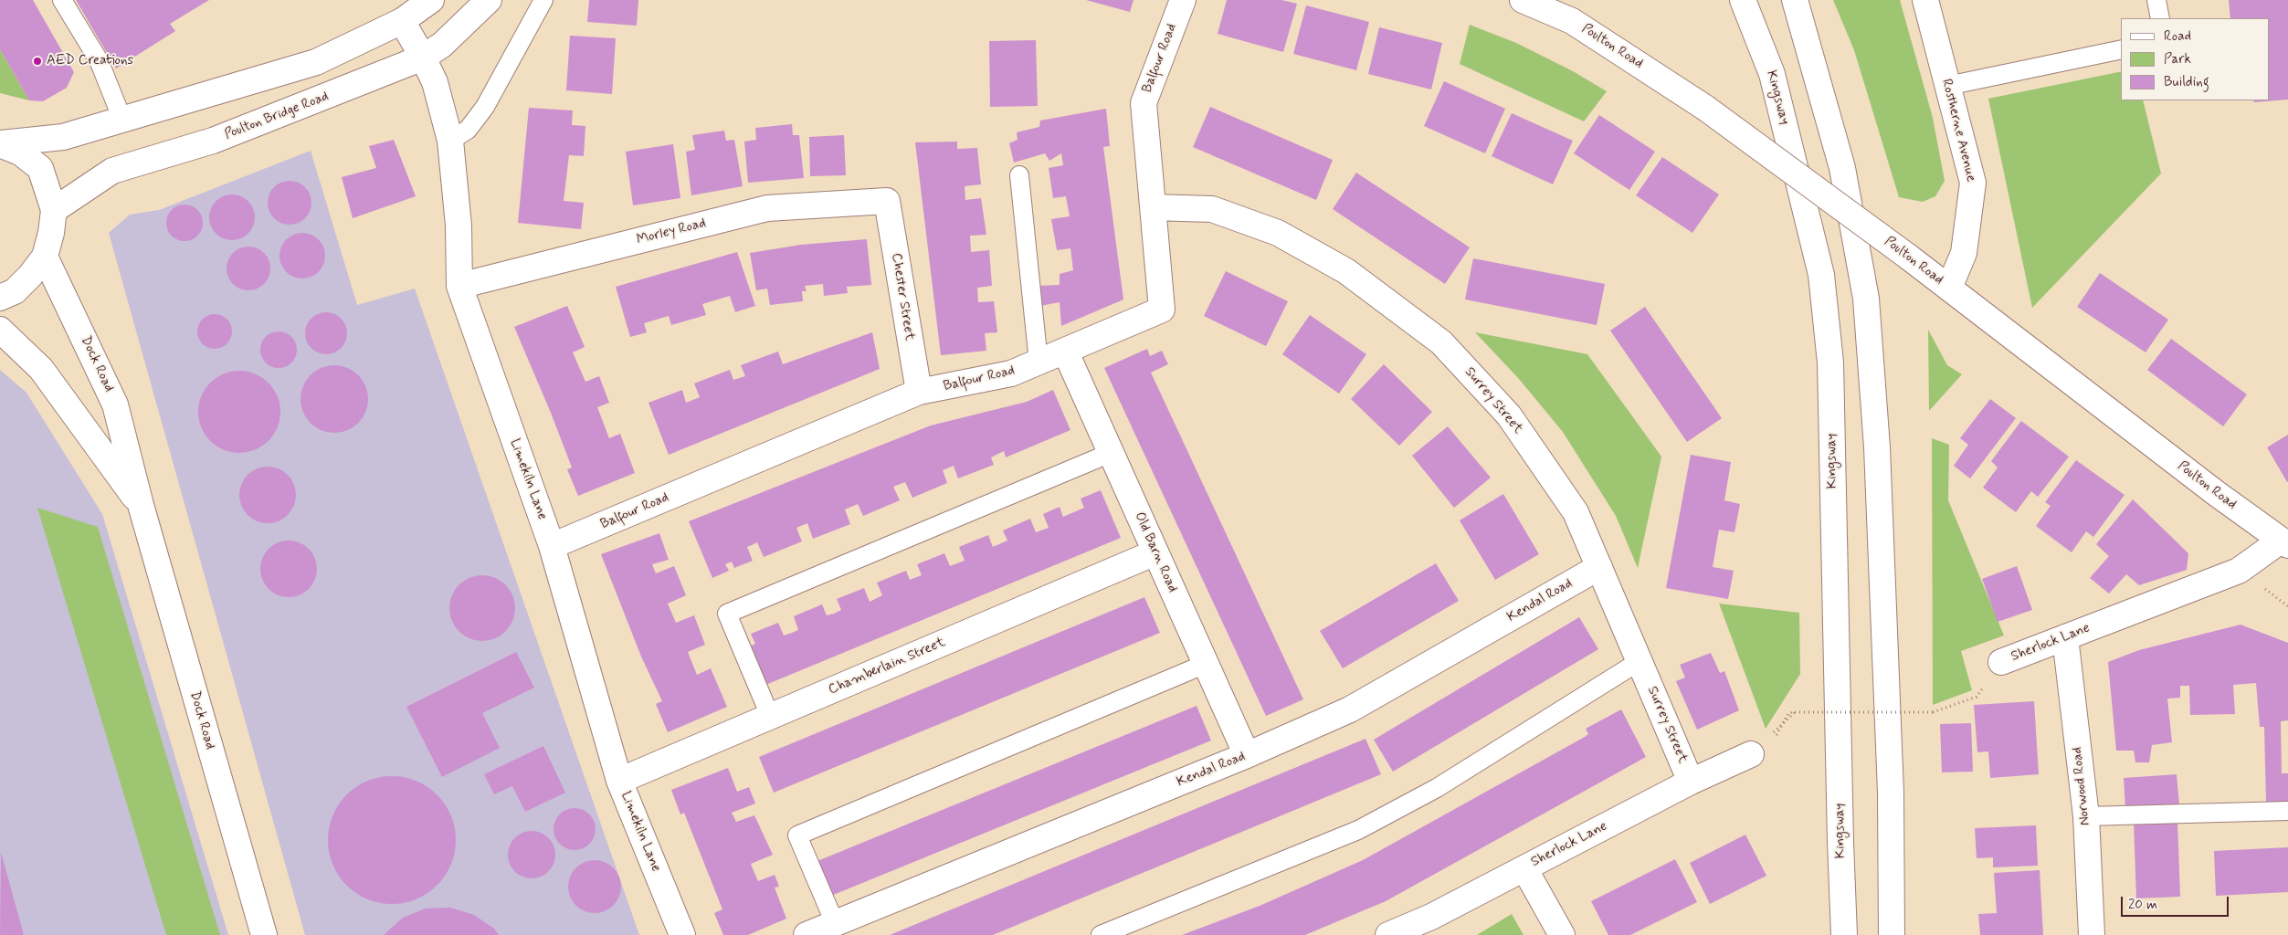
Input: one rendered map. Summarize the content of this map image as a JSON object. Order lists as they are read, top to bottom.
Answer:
{
  "streets": {
    "main road": [
      "Poulton Road",
      "Balfour Road",
      "Kingsway",
      "Poulton Bridge Road",
      "Rostherne Avenue",
      "Morley Road",
      "Chester Street",
      "Dock Road",
      "Surrey Street",
      "Limekiln Lane",
      "Old Barn Road",
      "Kendal Road",
      "Sherlock Lane",
      "Chamberlain Street",
      "Norwood Road"
    ]
  },
  "crossings": [
    ["Poulton Road", "Rostherne Avenue"],
    ["Poulton Road", "Sherlock Lane"],
    ["Balfour Road", "Chester Street"],
    ["Balfour Road", "Surrey Street"],
    ["Balfour Road", "Limekiln Lane"],
    ["Balfour Road", "Old Barn Road"],
    ["Poulton Bridge Road", "Limekiln Lane"],
    ["Morley Road", "Chester Street"],
    ["Morley Road", "Limekiln Lane"],
    ["Surrey Street", "Kendal Road"],
    ["Surrey Street", "Sherlock Lane"],
    ["Limekiln Lane", "Chamberlain Street"],
    ["Old Barn Road", "Kendal Road"],
    ["Old Barn Road", "Chamberlain Street"],
    ["Sherlock Lane", "Norwood Road"]
  ],
  "places": ["AED Creations"],
  "legend": ["Road", "Park", "Building"],
  "scale_bar": "20 m"
}
